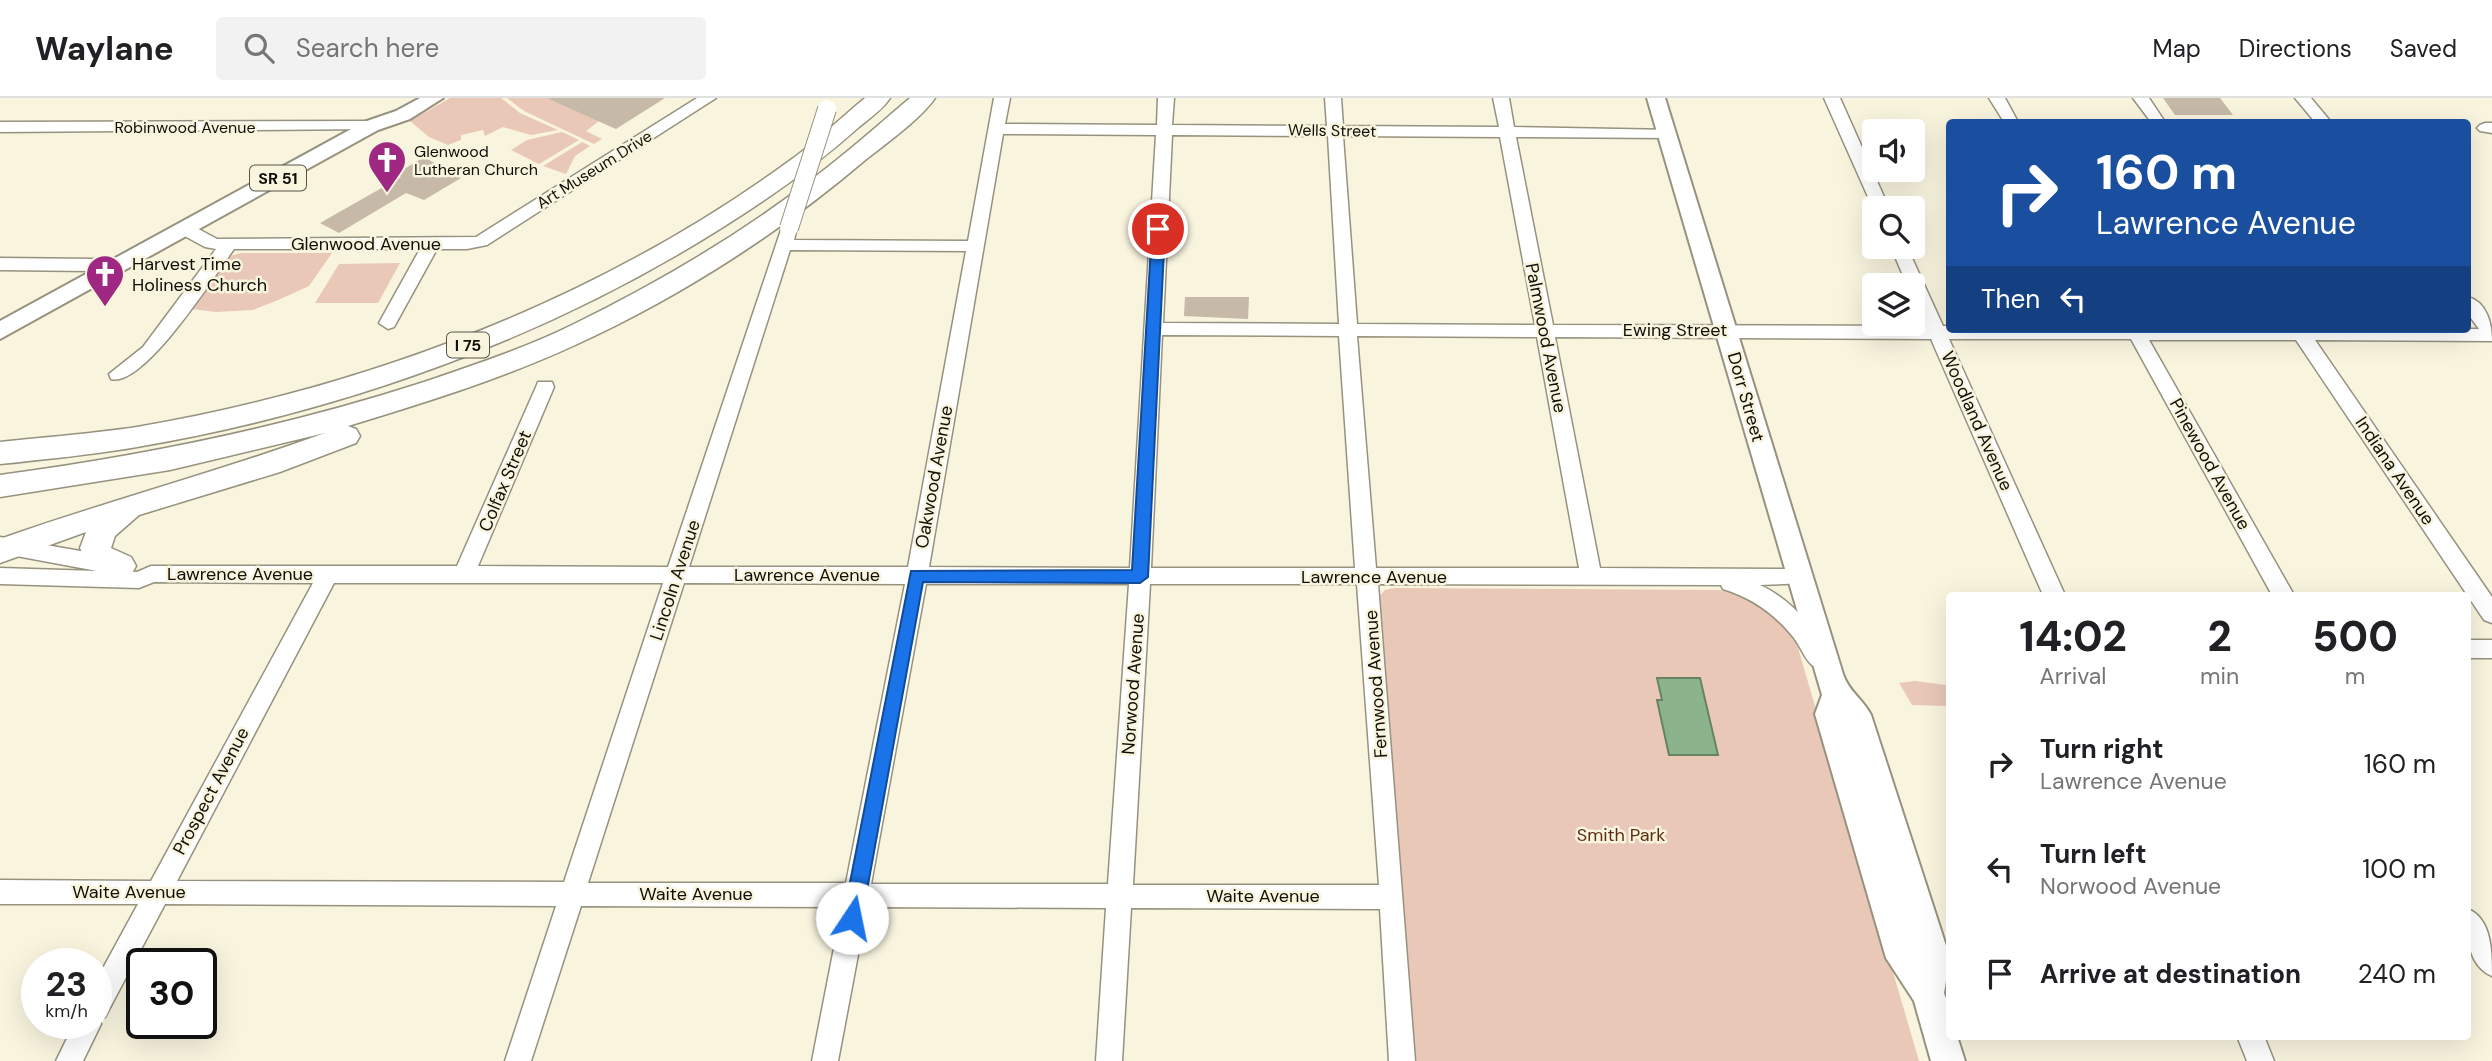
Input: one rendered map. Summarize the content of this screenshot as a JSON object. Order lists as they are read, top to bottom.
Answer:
{
  "streets": {
    "highway": ["I 75"],
    "main road": ["SR 51", "Dorr Street"],
    "street": [
      "Robinwood Avenue",
      "Wells Street",
      "Art Museum Drive",
      "Glenwood Avenue",
      "Ewing Street",
      "Palmwood Avenue",
      "Woodland Avenue",
      "Pinewood Avenue",
      "Indiana Avenue",
      "Oakwood Avenue",
      "Colfax Street",
      "Lawrence Avenue",
      "Lincoln Avenue",
      "Norwood Avenue",
      "Fernwood Avenue",
      "Prospect Avenue",
      "Waite Avenue"
    ]
  },
  "crossings": [
    ["Robinwood Avenue", "SR 51"],
    ["Wells Street", "Palmwood Avenue"],
    ["Wells Street", "Dorr Street"],
    ["Wells Street", "Oakwood Avenue"],
    ["Wells Street", "Norwood Avenue"],
    ["Wells Street", "Fernwood Avenue"],
    ["Art Museum Drive", "Glenwood Avenue"],
    ["SR 51", "Glenwood Avenue"],
    ["Ewing Street", "Palmwood Avenue"],
    ["Ewing Street", "Dorr Street"],
    ["Ewing Street", "Woodland Avenue"],
    ["Ewing Street", "Norwood Avenue"],
    ["Ewing Street", "Fernwood Avenue"],
    ["Palmwood Avenue", "Lawrence Avenue"],
    ["Dorr Street", "Lawrence Avenue"],
    ["Oakwood Avenue", "Lawrence Avenue"],
    ["Oakwood Avenue", "Waite Avenue"],
    ["Colfax Street", "Lawrence Avenue"],
    ["Lawrence Avenue", "Lincoln Avenue"],
    ["Lawrence Avenue", "Norwood Avenue"],
    ["Lawrence Avenue", "Fernwood Avenue"],
    ["Lawrence Avenue", "Prospect Avenue"],
    ["Lincoln Avenue", "Waite Avenue"],
    ["Norwood Avenue", "Waite Avenue"],
    ["Fernwood Avenue", "Waite Avenue"],
    ["Prospect Avenue", "Waite Avenue"]
  ],
  "parks": ["Smith Park"],
  "places": {
    "church": ["Glenwood Lutheran Church", "Harvest Time Holiness Church"]
  },
  "page": {
    "header": "Waylane",
    "search": "Search here",
    "nav": ["Map", "Directions", "Saved"],
    "turn": ["160 m", "Lawrence Avenue"],
    "then": "Then",
    "eta": [
      "14:02",
      "Arrival",
      "2",
      "min",
      "500",
      "m"
    ],
    "list": [
      {
        "name": "Turn right",
        "note": "Lawrence Avenue",
        "value": "160 m"
      },
      {
        "name": "Turn left",
        "note": "Norwood Avenue",
        "value": "100 m"
      },
      {
        "name": "Arrive at destination",
        "value": "240 m"
      }
    ],
    "speed": "23 km/h",
    "limit": "30"
  }
}
